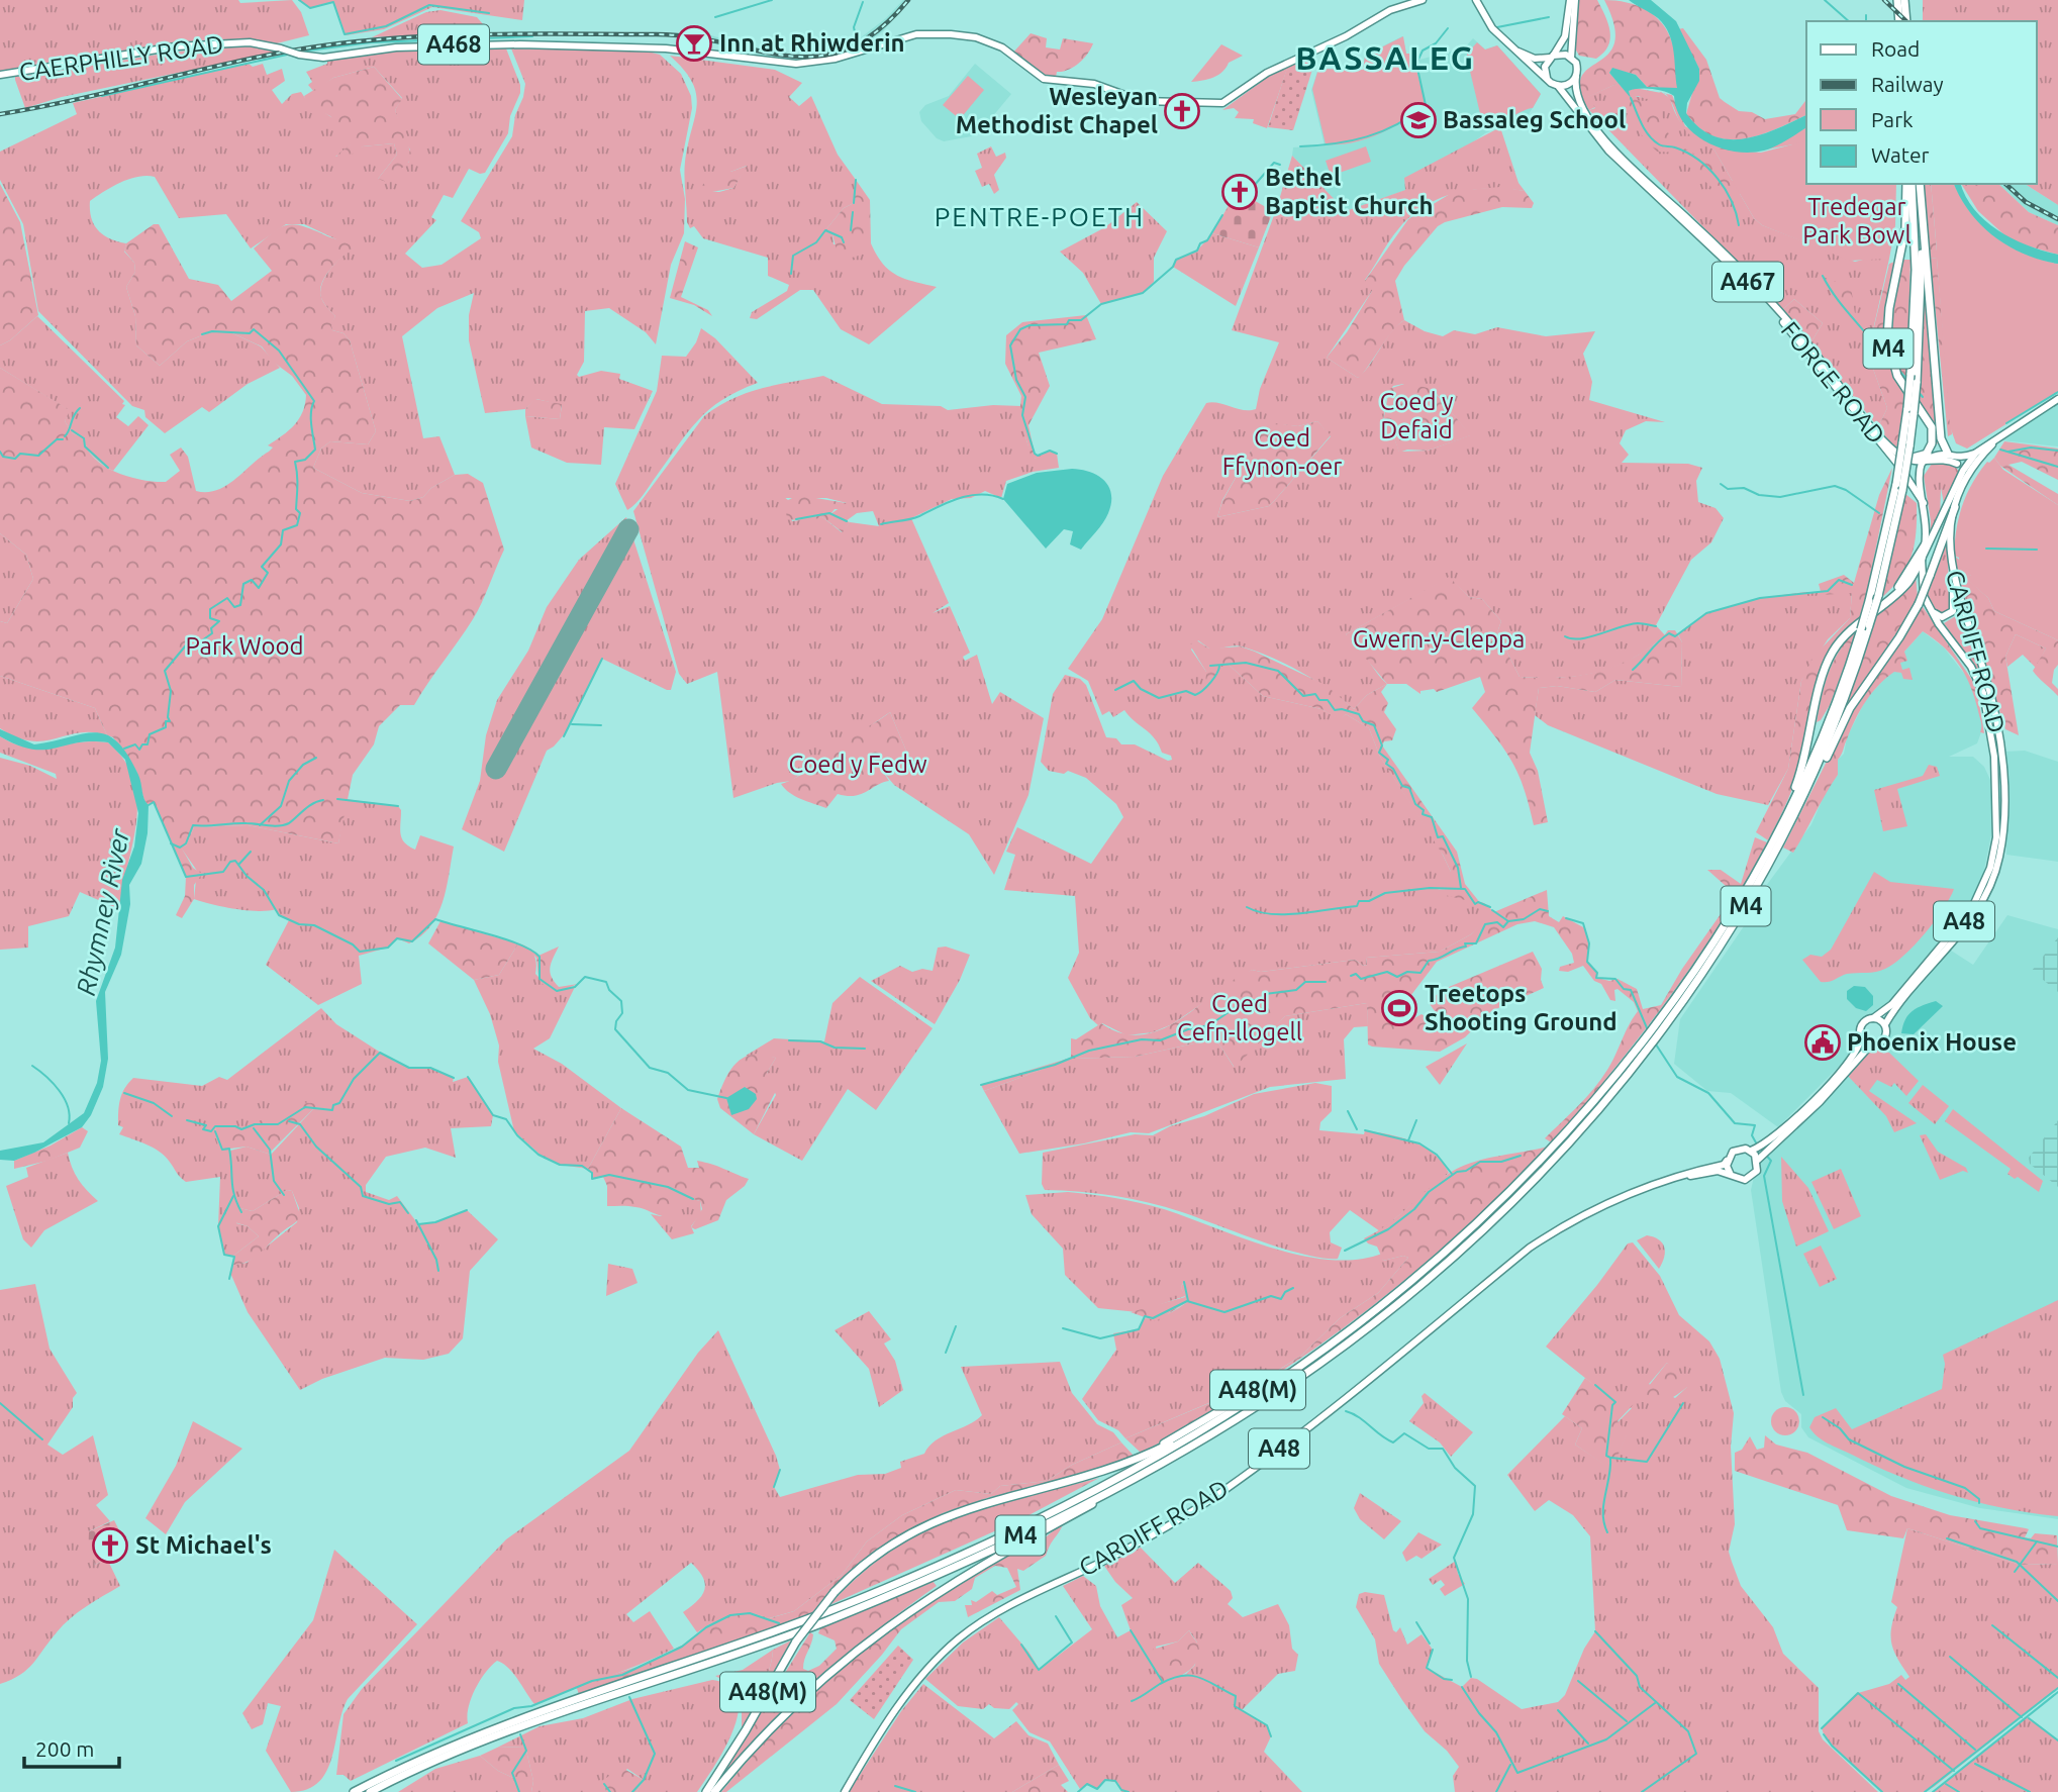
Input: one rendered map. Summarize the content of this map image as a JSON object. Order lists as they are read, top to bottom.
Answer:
{
  "streets": {
    "highway": ["M4", "A48(M)"],
    "main road": [
      "A468",
      "CAERPHILLY ROAD",
      "A467",
      "FORGE ROAD",
      "CARDIFF ROAD",
      "A48"
    ]
  },
  "crossings": [
    ["M4", "CARDIFF ROAD"],
    ["M4", "A48(M)"]
  ],
  "districts": ["BASSALEG", "PENTRE-POETH"],
  "water": ["Rhymney River"],
  "parks": [
    "Tredegar Park Bowl",
    "Coed y Defaid",
    "Coed Ffynon-oer",
    "Gwern-y-Cleppa",
    "Park Wood",
    "Coed y Fedw",
    "Coed Cefn-llogell"
  ],
  "places": {
    "bar": ["Inn at Rhiwderin"],
    "church": ["Wesleyan Methodist Chapel", "Bethel Baptist Church", "St Michael's"],
    "school or university": ["Bassaleg School"],
    "sports": ["Treetops Shooting Ground"],
    "public building": ["Phoenix House"]
  },
  "legend": [
    "Road",
    "Railway",
    "Park",
    "Water"
  ],
  "scale_bar": "200 m"
}
